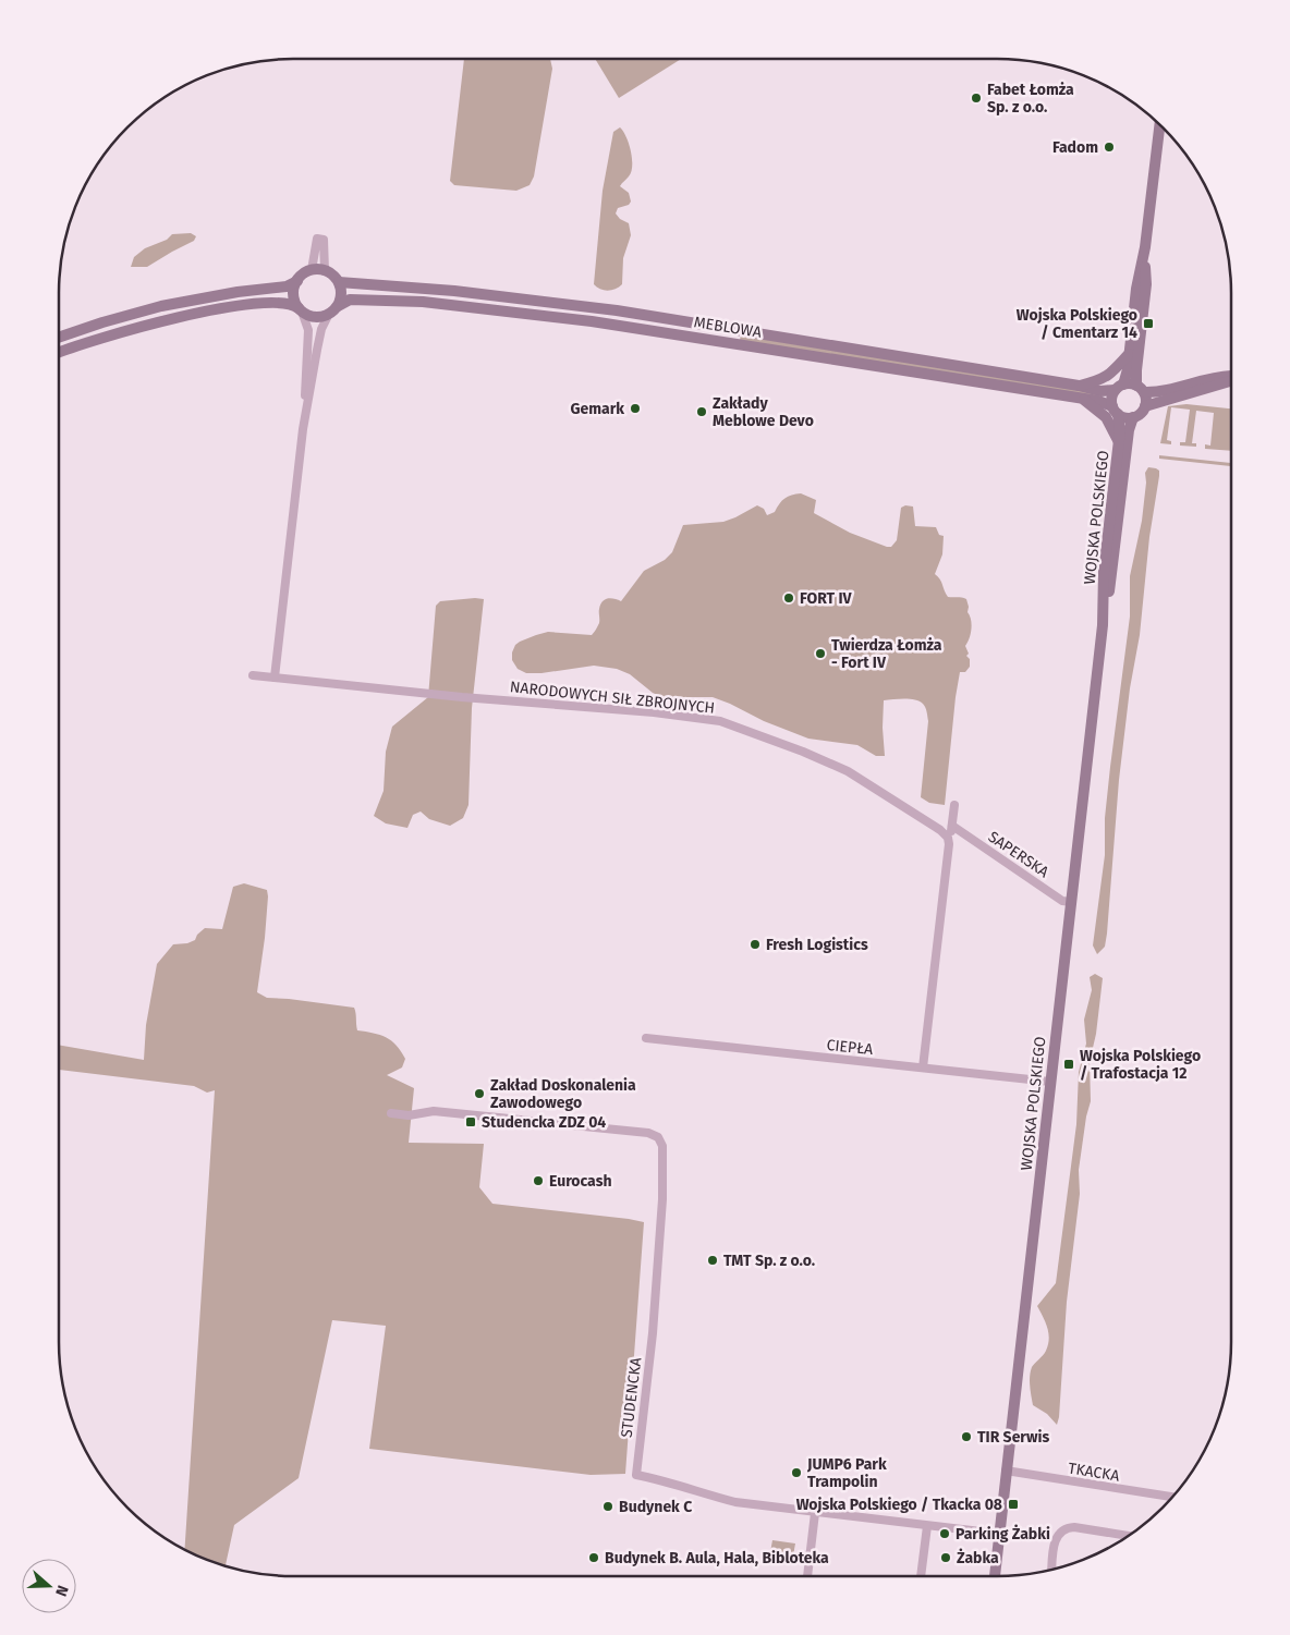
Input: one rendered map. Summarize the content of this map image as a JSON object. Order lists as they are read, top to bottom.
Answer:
{
  "streets": {
    "main road": ["MEBLOWA", "WOJSKA POLSKIEGO"],
    "street": [
      "NARODOWYCH SIŁ ZBROJNYCH",
      "SAPERSKA",
      "CIEPŁA",
      "STUDENCKA",
      "TKACKA"
    ]
  },
  "crossings": [
    ["MEBLOWA", "WOJSKA POLSKIEGO"],
    ["WOJSKA POLSKIEGO", "SAPERSKA"],
    ["WOJSKA POLSKIEGO", "CIEPŁA"],
    ["WOJSKA POLSKIEGO", "STUDENCKA"],
    ["WOJSKA POLSKIEGO", "TKACKA"]
  ],
  "places": {
    "other": [
      "Fabet Łomża Sp. z o.o.",
      "Fadom",
      "Gemark",
      "Zakłady Meblowe Devo",
      "FORT IV",
      "Twierdza Łomża - Fort IV",
      "Fresh Logistics",
      "Zakład Doskonalenia Zawodowego",
      "Eurocash",
      "TMT Sp. z o.o.",
      "TIR Serwis",
      "JUMP6 Park Trampolin",
      "Budynek C",
      "Parking Żabki",
      "Budynek B. Aula, Hala, Bibloteka",
      "Żabka"
    ],
    "transit": [
      "Wojska Polskiego / Cmentarz 14",
      "Wojska Polskiego / Trafostacja 12",
      "Studencka ZDZ 04",
      "Wojska Polskiego / Tkacka 08"
    ]
  },
  "north": "right"
}
